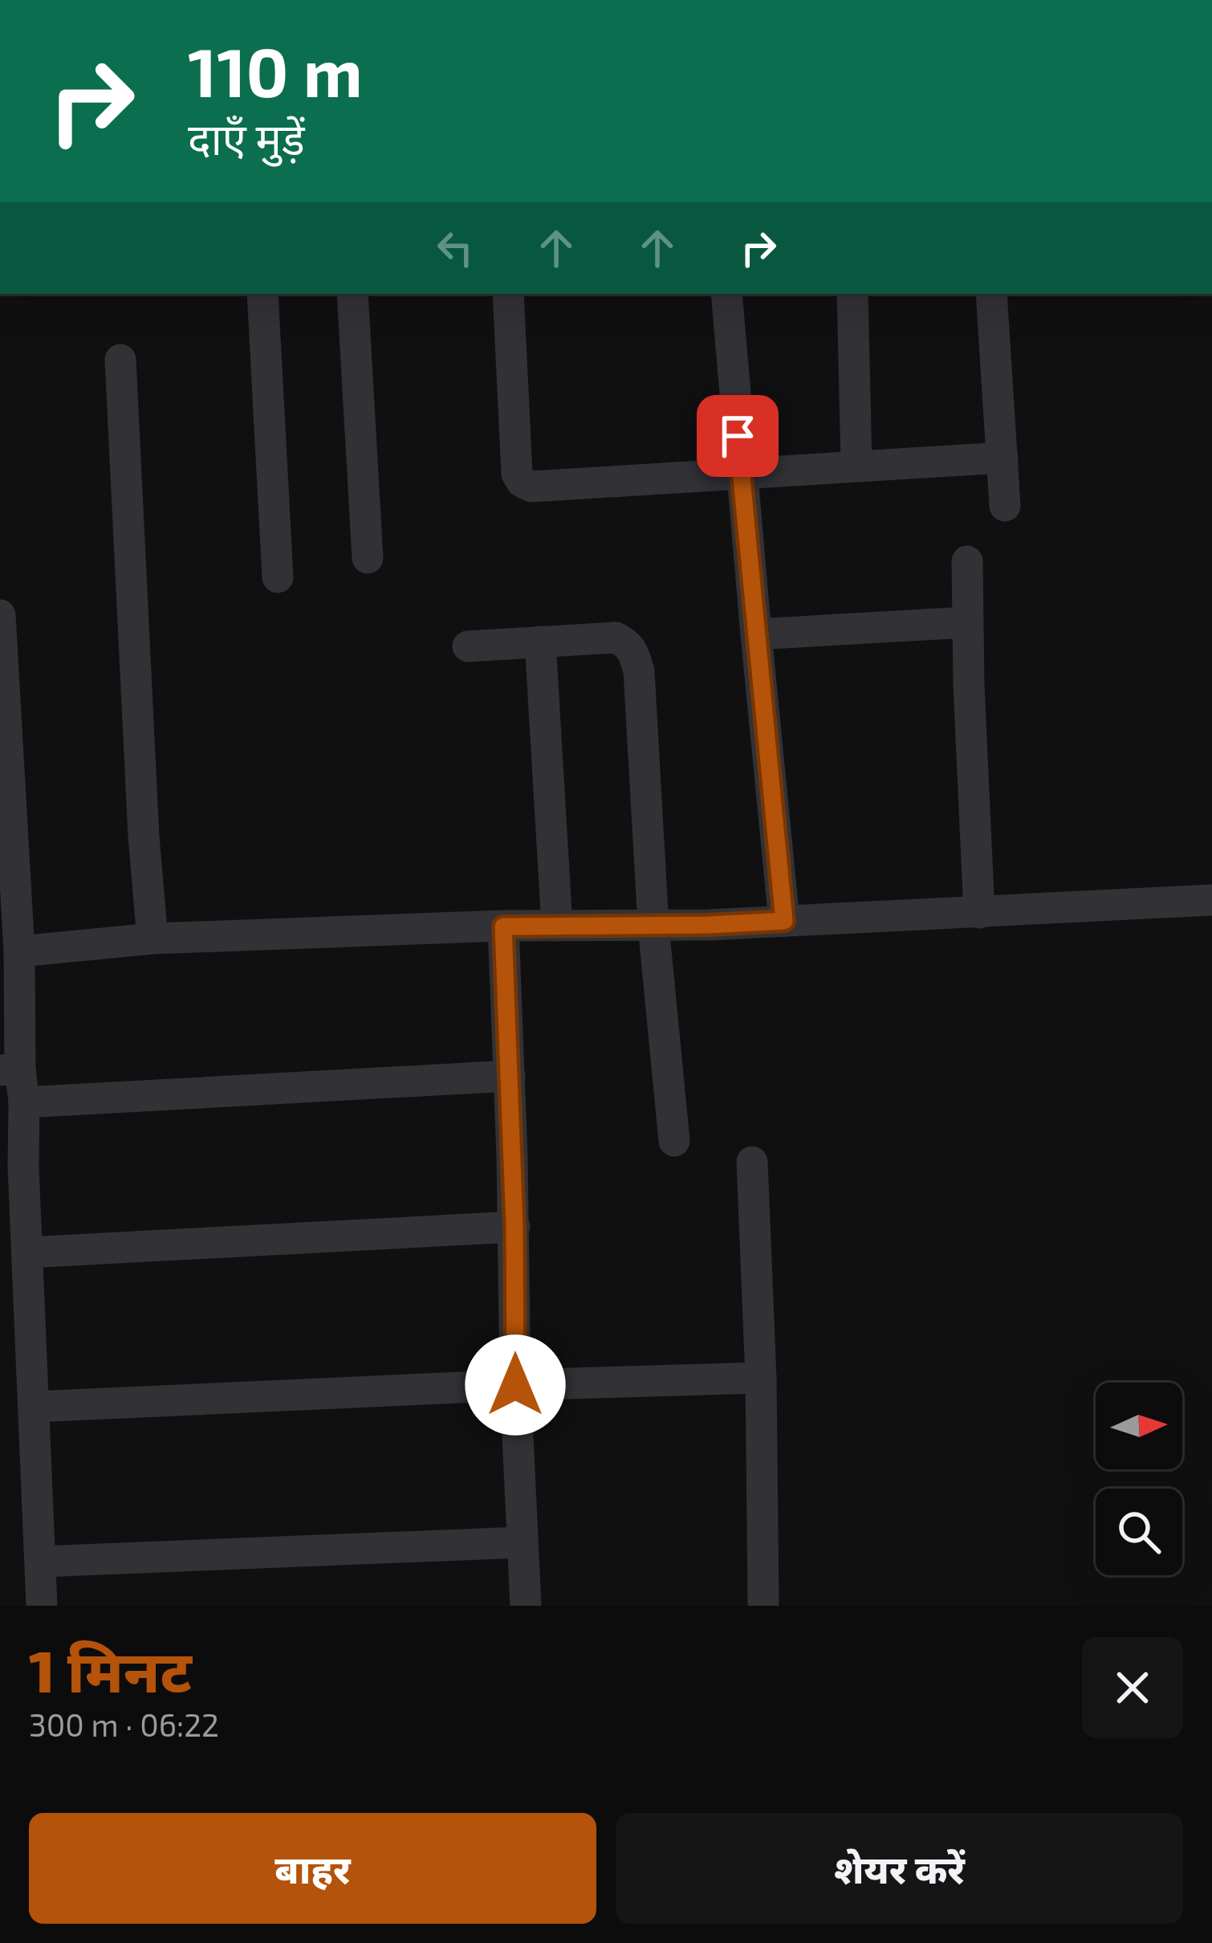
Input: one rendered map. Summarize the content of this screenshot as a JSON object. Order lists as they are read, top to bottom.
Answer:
{
  "north": "right",
  "page": {
    "turn": ["110 m", "दाएँ मुड़ें"],
    "heading": ["1 मिनट", "300 m · 06:22"],
    "buttons": ["बाहर", "शेयर करें"]
  }
}
